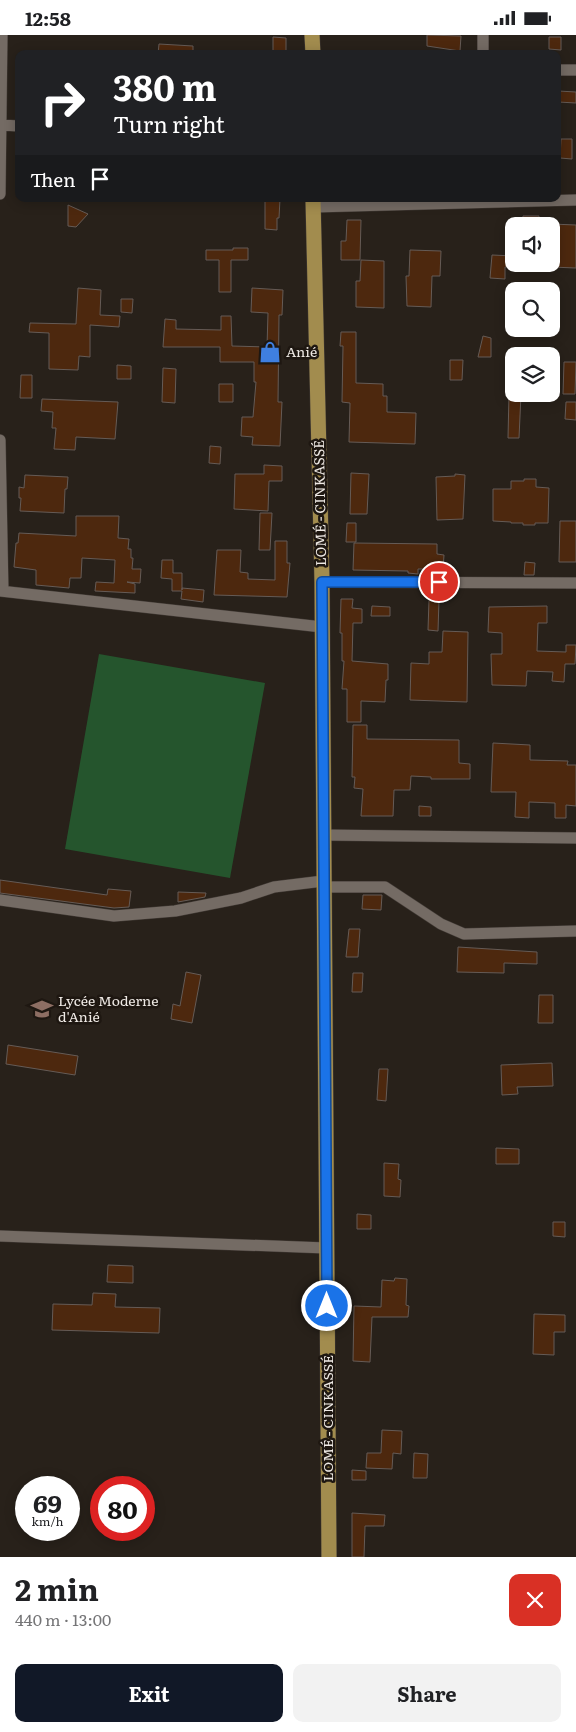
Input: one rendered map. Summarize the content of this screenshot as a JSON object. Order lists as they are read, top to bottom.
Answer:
{
  "streets": {
    "highway": ["LOMÉ - CINKASSÉ"]
  },
  "places": {
    "shop": ["Anié"],
    "school or university": ["Lycée Moderne d'Anié"]
  },
  "page": {
    "status": "12:58",
    "turn": ["380 m", "Turn right"],
    "then": "Then",
    "speed": "69 km/h",
    "limit": "80",
    "heading": ["2 min", "440 m · 13:00"],
    "buttons": ["Exit", "Share"]
  }
}
